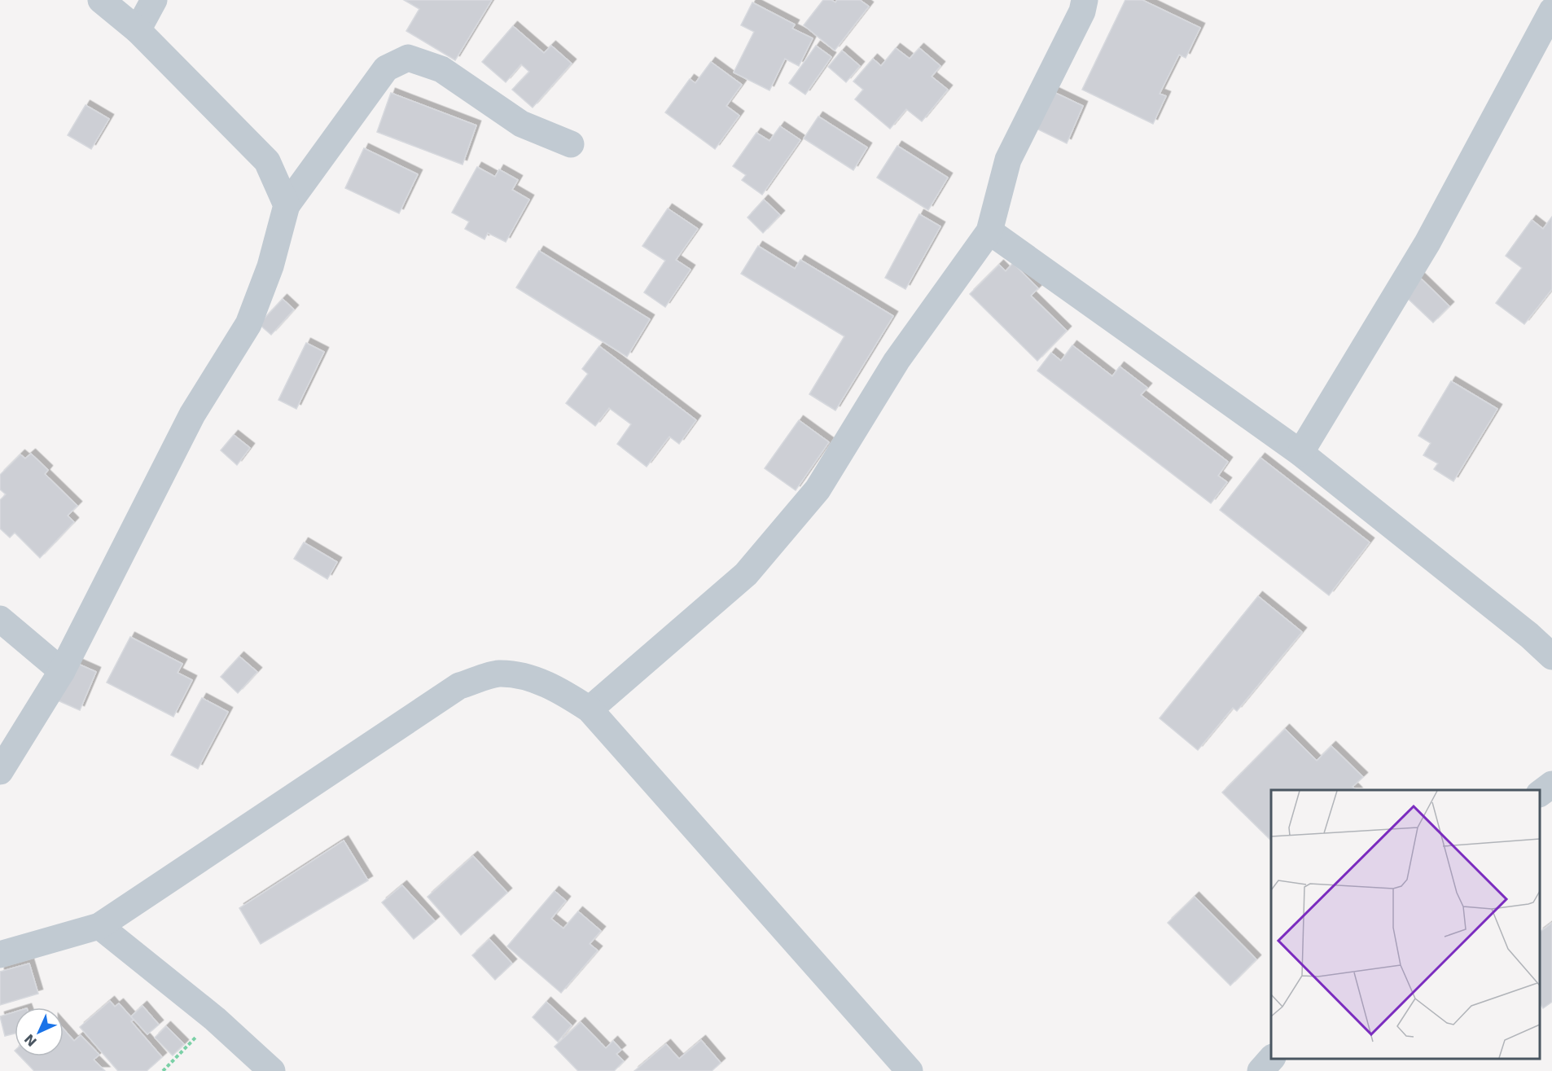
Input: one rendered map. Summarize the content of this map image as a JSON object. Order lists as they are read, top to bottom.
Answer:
{
  "north": "bottom left"
}
